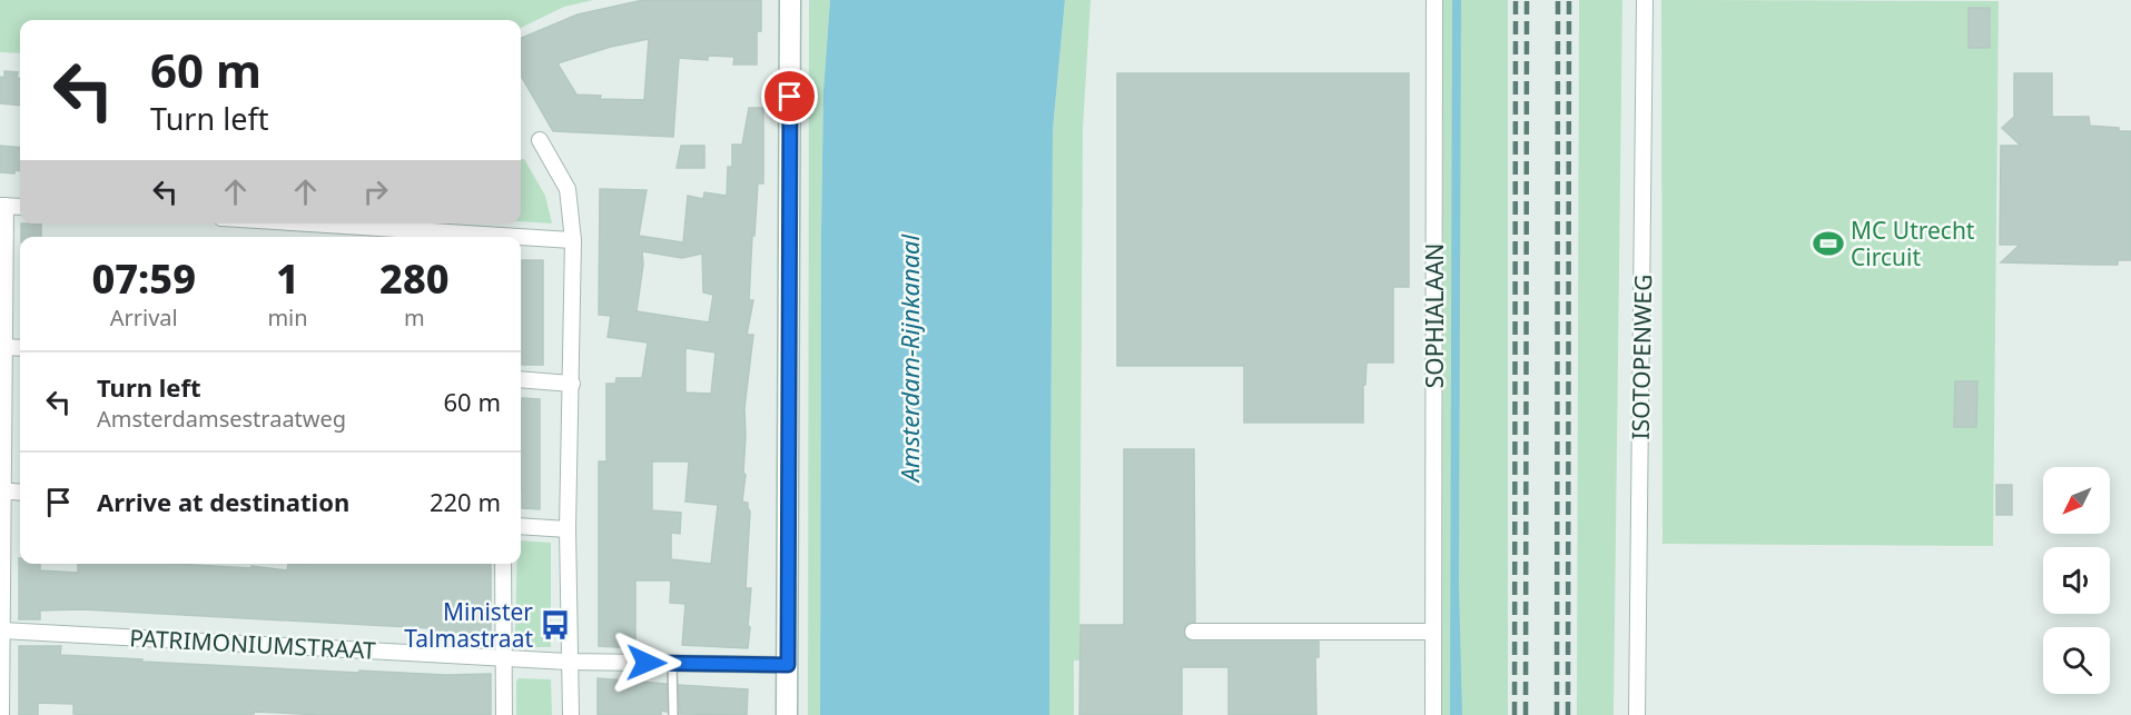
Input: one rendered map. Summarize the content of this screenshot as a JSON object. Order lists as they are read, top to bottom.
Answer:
{
  "streets": {
    "street": ["SOPHIALAAN", "ISOTOPENWEG", "PATRIMONIUMSTRAAT"]
  },
  "water": ["Amsterdam-Rijnkanaal"],
  "places": {
    "sports": ["MC Utrecht Circuit"],
    "bus stop": ["Minister Talmastraat"]
  },
  "north": "bottom left",
  "page": {
    "turn": ["60 m", "Turn left"],
    "eta": [
      "07:59",
      "Arrival",
      "1",
      "min",
      "280",
      "m"
    ],
    "list": [
      {
        "name": "Turn left",
        "note": "Amsterdamsestraatweg",
        "value": "60 m"
      },
      {
        "name": "Arrive at destination",
        "value": "220 m"
      }
    ]
  }
}
